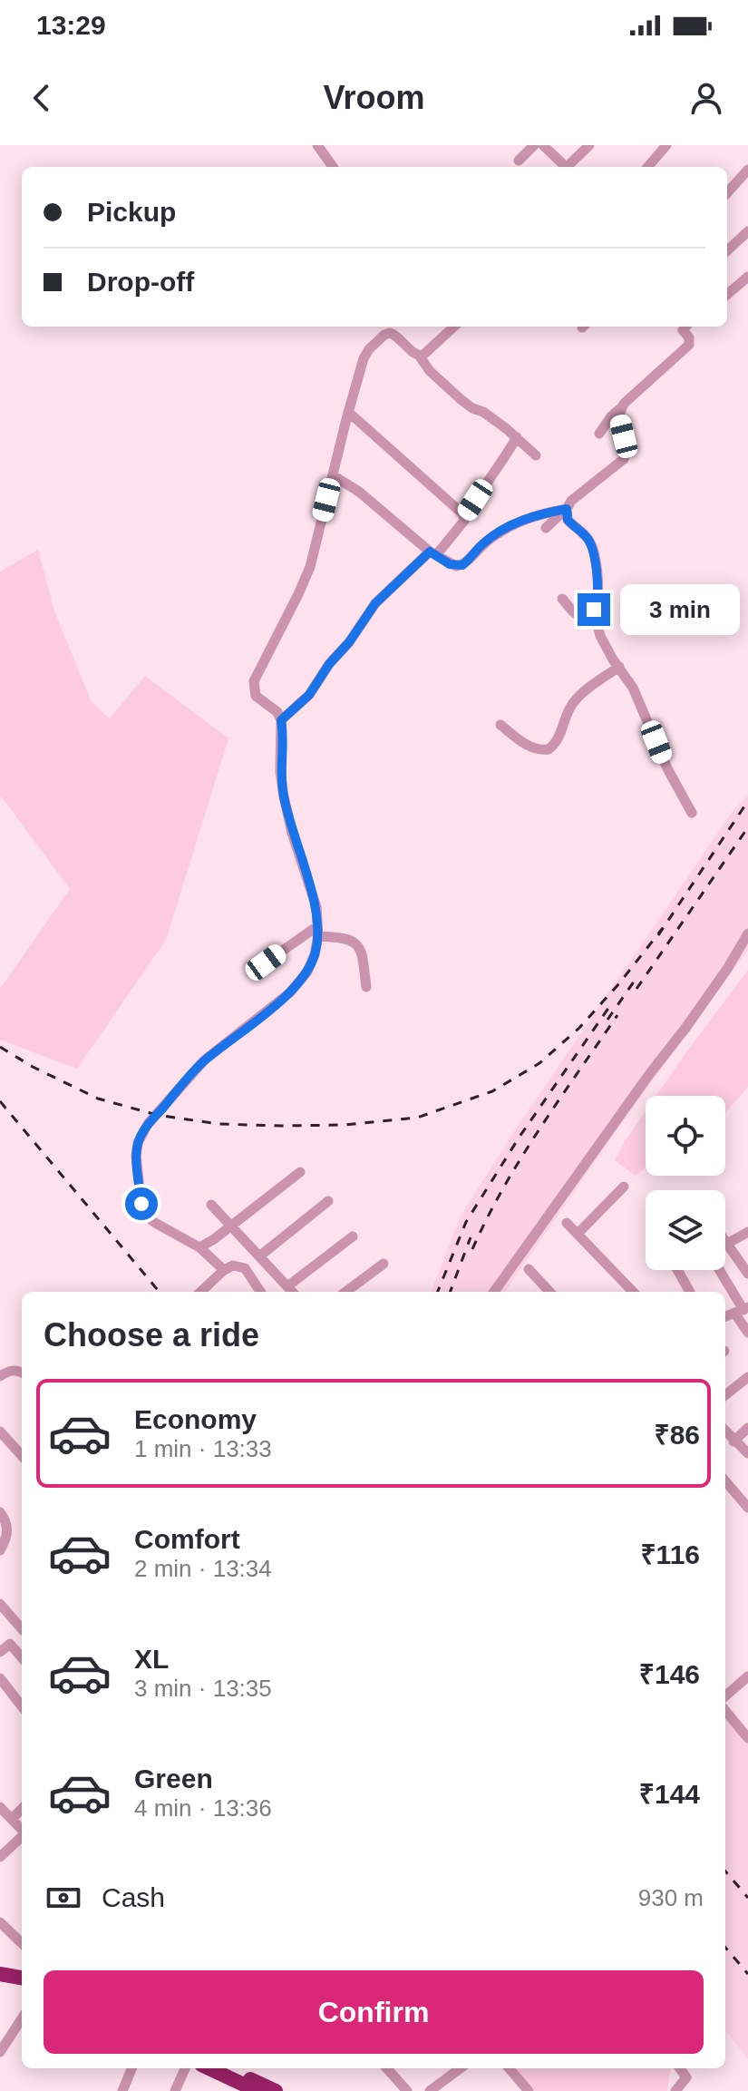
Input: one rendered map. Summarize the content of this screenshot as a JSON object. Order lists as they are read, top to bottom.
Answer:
{
  "page": {
    "status": "13:29",
    "header": "Vroom",
    "banner": ["Pickup", "Drop-off"],
    "bubble": "3 min",
    "heading": "Choose a ride",
    "list": [
      {
        "name": "Economy",
        "note": "1 min · 13:33",
        "value": "₹86"
      },
      {
        "name": "Comfort",
        "note": "2 min · 13:34",
        "value": "₹116"
      },
      {
        "name": "XL",
        "note": "3 min · 13:35",
        "value": "₹146"
      },
      {
        "name": "Green",
        "note": "4 min · 13:36",
        "value": "₹144"
      }
    ],
    "pay": ["Cash", "930 m"],
    "buttons": "Confirm"
  }
}
